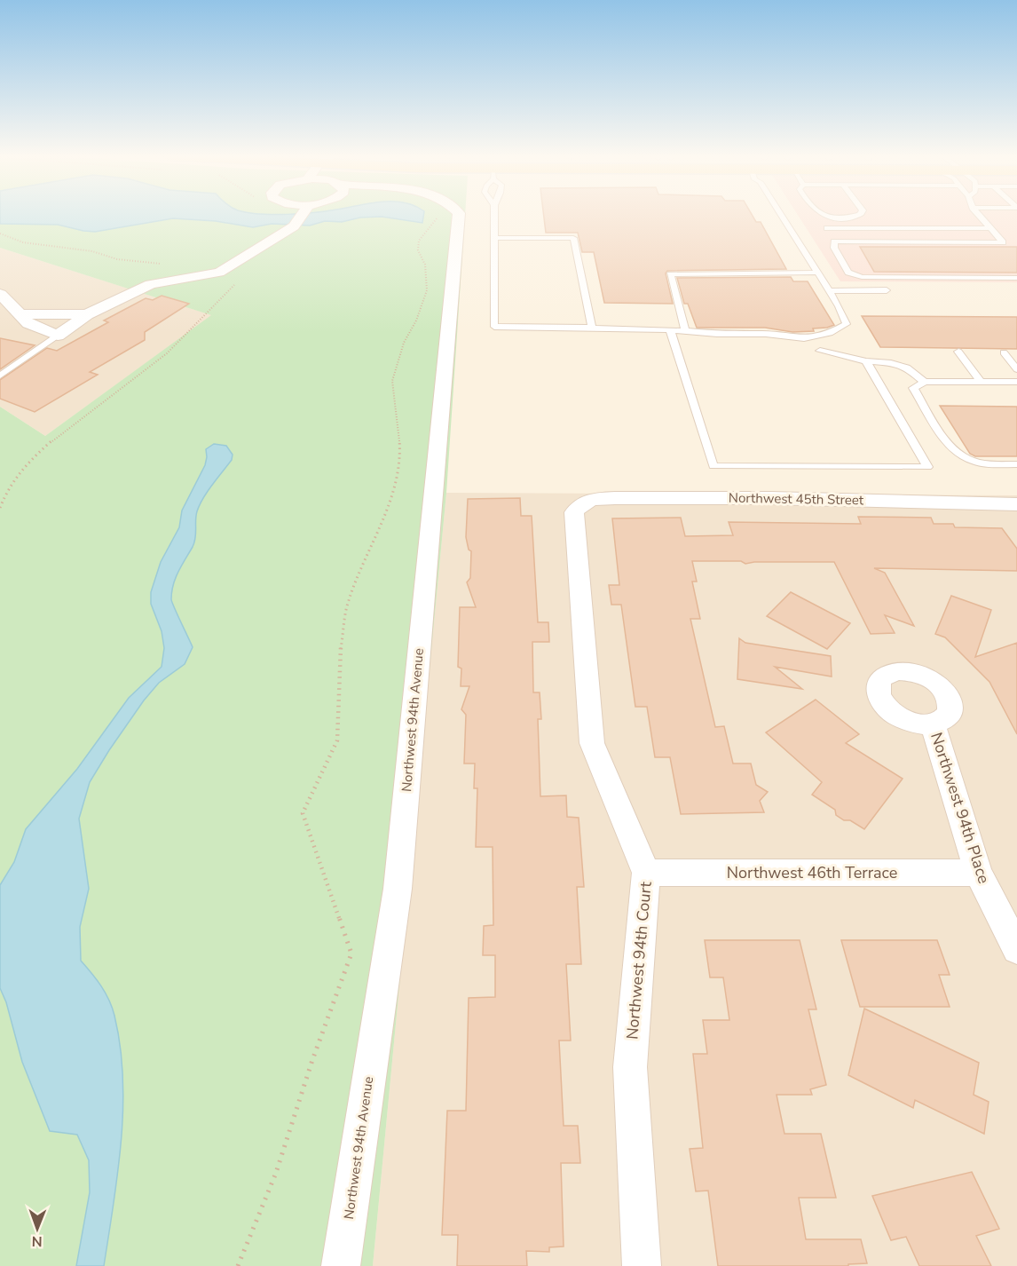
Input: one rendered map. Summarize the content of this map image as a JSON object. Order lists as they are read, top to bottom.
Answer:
{
  "streets": {
    "street": [
      "Northwest 45th Street",
      "Northwest 94th Avenue",
      "Northwest 94th Place",
      "Northwest 46th Terrace",
      "Northwest 94th Court"
    ]
  },
  "crossings": [
    ["Northwest 45th Street", "Northwest 94th Court"],
    ["Northwest 94th Place", "Northwest 46th Terrace"],
    ["Northwest 46th Terrace", "Northwest 94th Court"]
  ],
  "north": "bottom"
}
